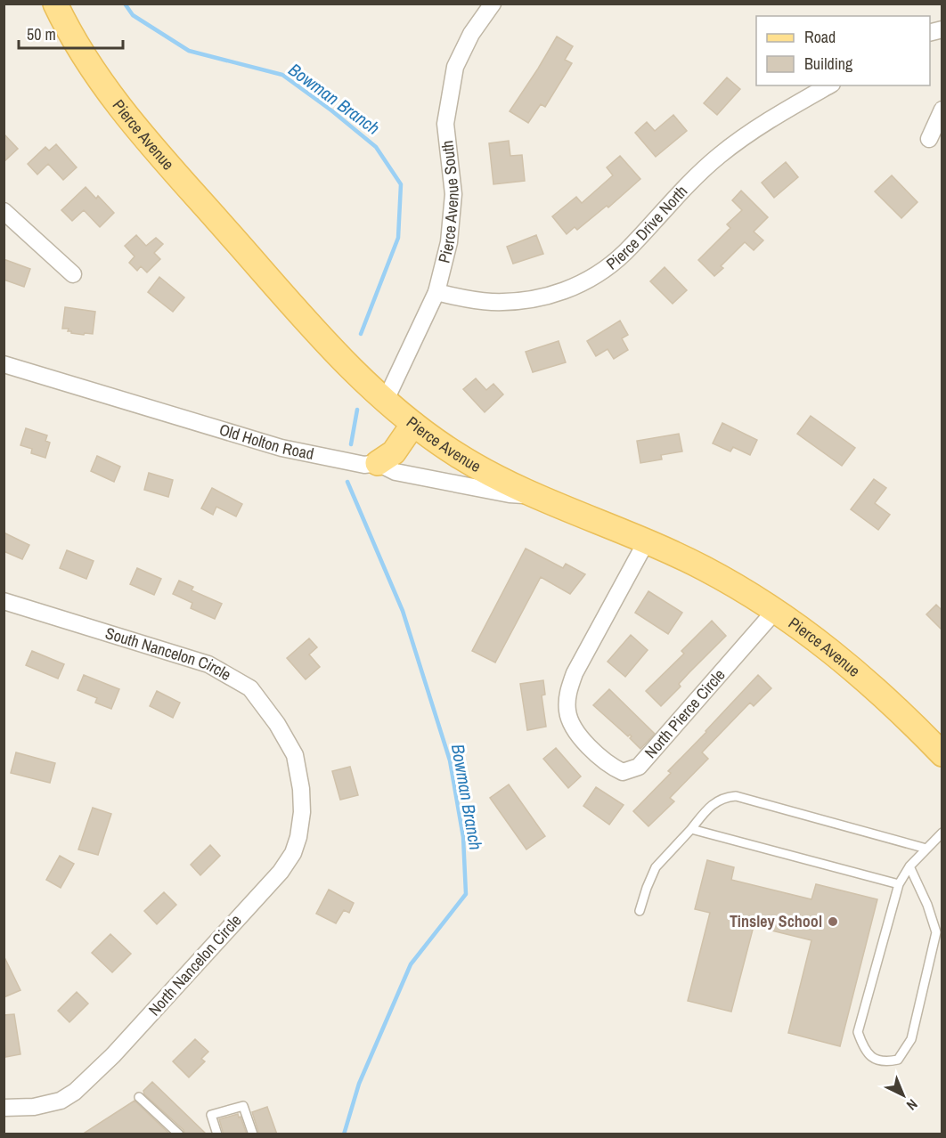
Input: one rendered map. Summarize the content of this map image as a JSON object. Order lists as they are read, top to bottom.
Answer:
{
  "streets": {
    "main road": ["Pierce Avenue"],
    "street": [
      "Pierce Avenue South",
      "Pierce Drive North",
      "Old Holton Road",
      "South Nancelon Circle",
      "North Pierce Circle",
      "North Nancelon Circle"
    ]
  },
  "crossings": [
    ["Pierce Avenue", "Pierce Avenue South"],
    ["Pierce Avenue", "Old Holton Road"],
    ["Pierce Avenue", "North Pierce Circle"],
    ["Pierce Avenue South", "Pierce Drive North"],
    ["South Nancelon Circle", "North Nancelon Circle"]
  ],
  "water": ["Bowman Branch"],
  "places": ["Tinsley School"],
  "legend": ["Road", "Building"],
  "scale_bar": "50 m",
  "north": "bottom right"
}
